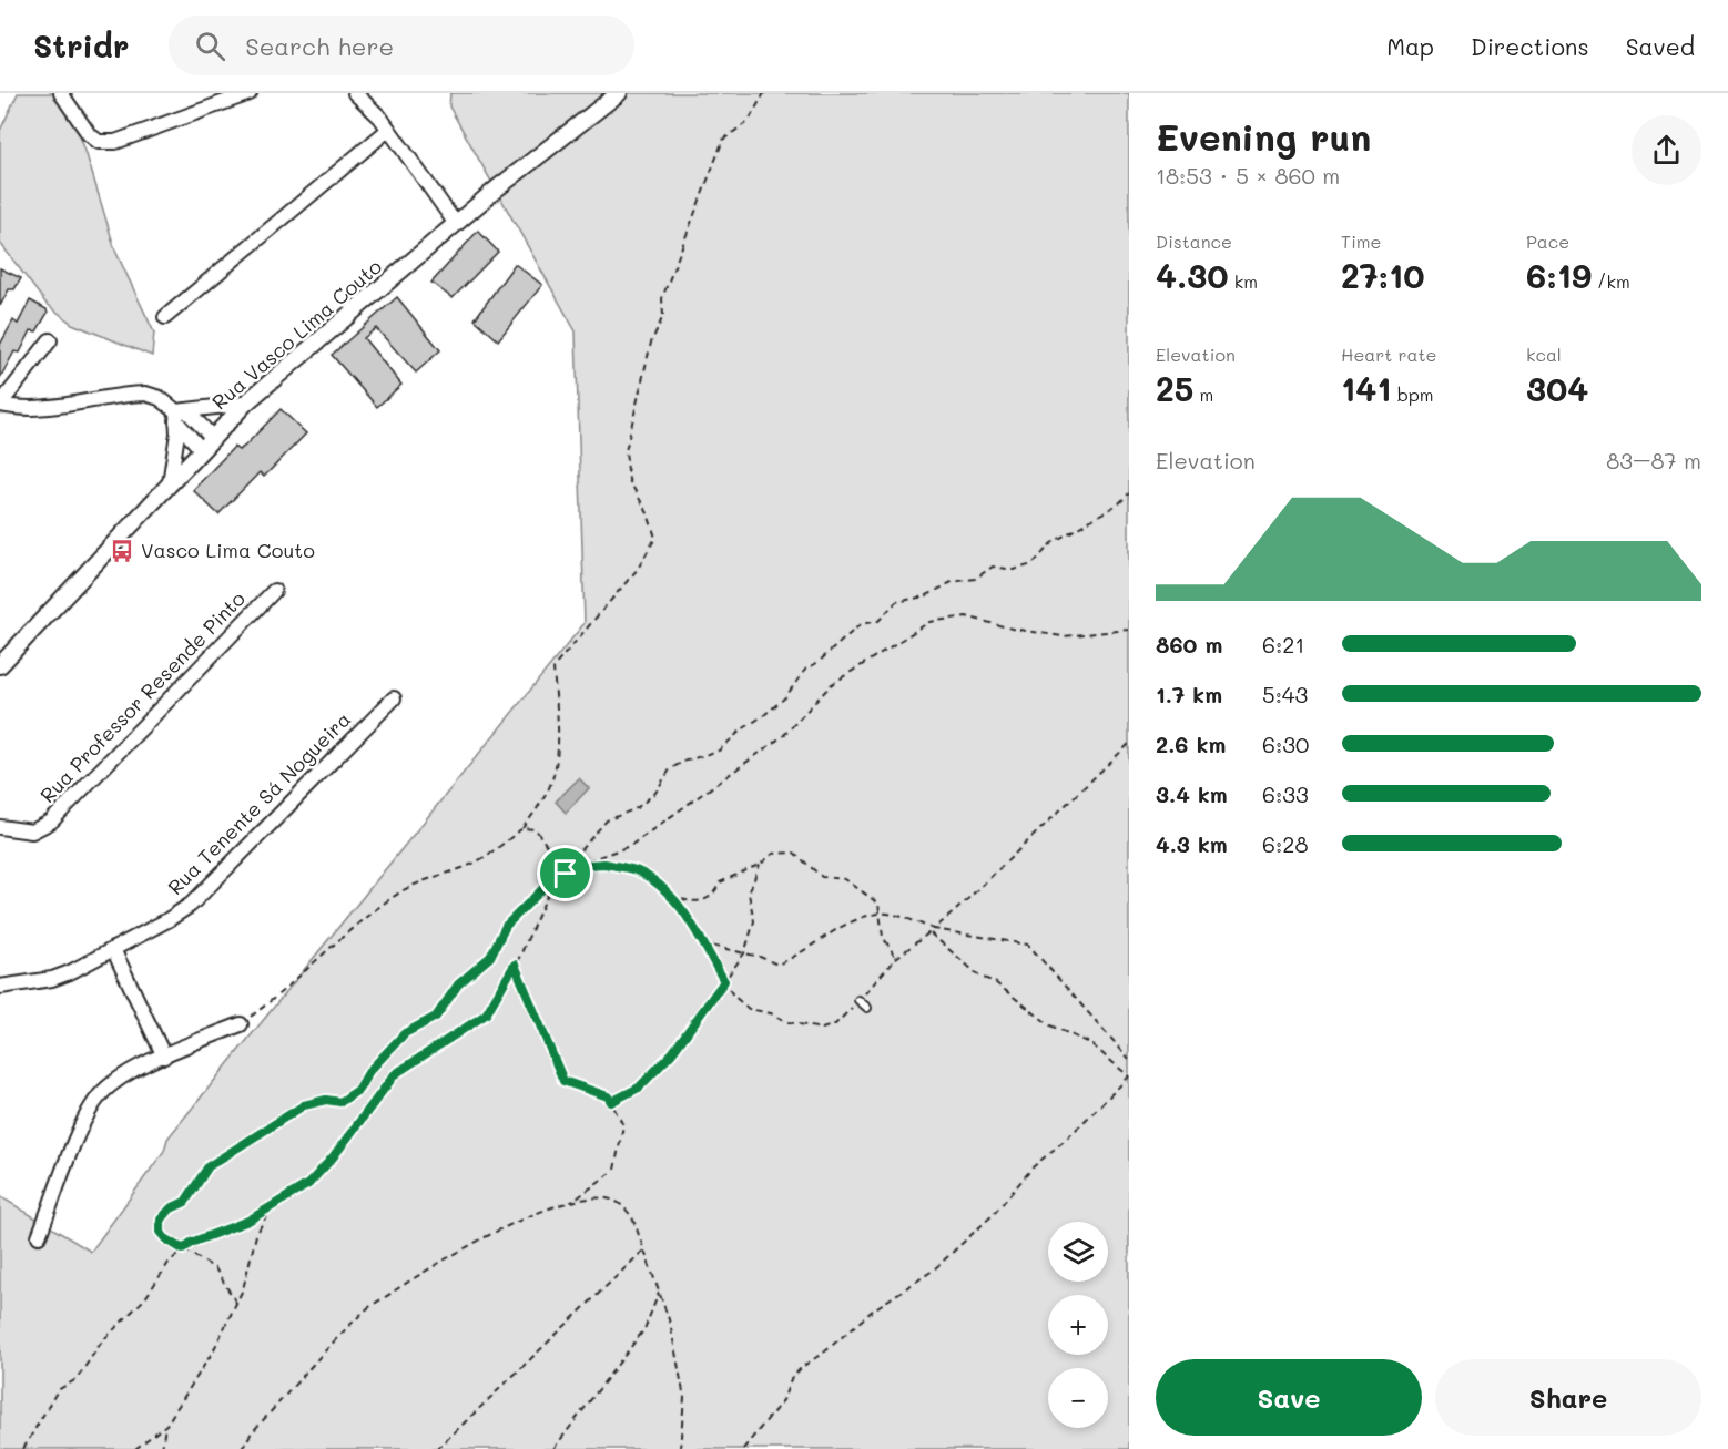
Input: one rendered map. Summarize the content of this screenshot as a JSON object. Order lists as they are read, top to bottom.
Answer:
{
  "streets": {
    "street": ["Rua Vasco Lima Couto", "Rua Professor Resende Pinto", "Rua Tenente Sá Nogueira"]
  },
  "places": {
    "bus stop": ["Vasco Lima Couto"]
  },
  "page": {
    "header": "Stridr",
    "search": "Search here",
    "nav": ["Map", "Directions", "Saved"],
    "heading": ["Evening run", "18:53 · 5 × 860 m"],
    "stats": [
      ["Distance", "4.30 km"],
      ["Time", "27:10"],
      ["Pace", "6:19 /km"],
      ["Elevation", "25 m"],
      ["Heart rate", "141 bpm"],
      ["kcal", "304"]
    ],
    "chart": ["Elevation", "83–87 m"],
    "list": [
      {
        "name": "860 m",
        "note": "6:21"
      },
      {
        "name": "1.7 km",
        "note": "5:43"
      },
      {
        "name": "2.6 km",
        "note": "6:30"
      },
      {
        "name": "3.4 km",
        "note": "6:33"
      },
      {
        "name": "4.3 km",
        "note": "6:28"
      }
    ],
    "map_buttons": ["+", "−"],
    "buttons": ["Save", "Share"]
  }
}
